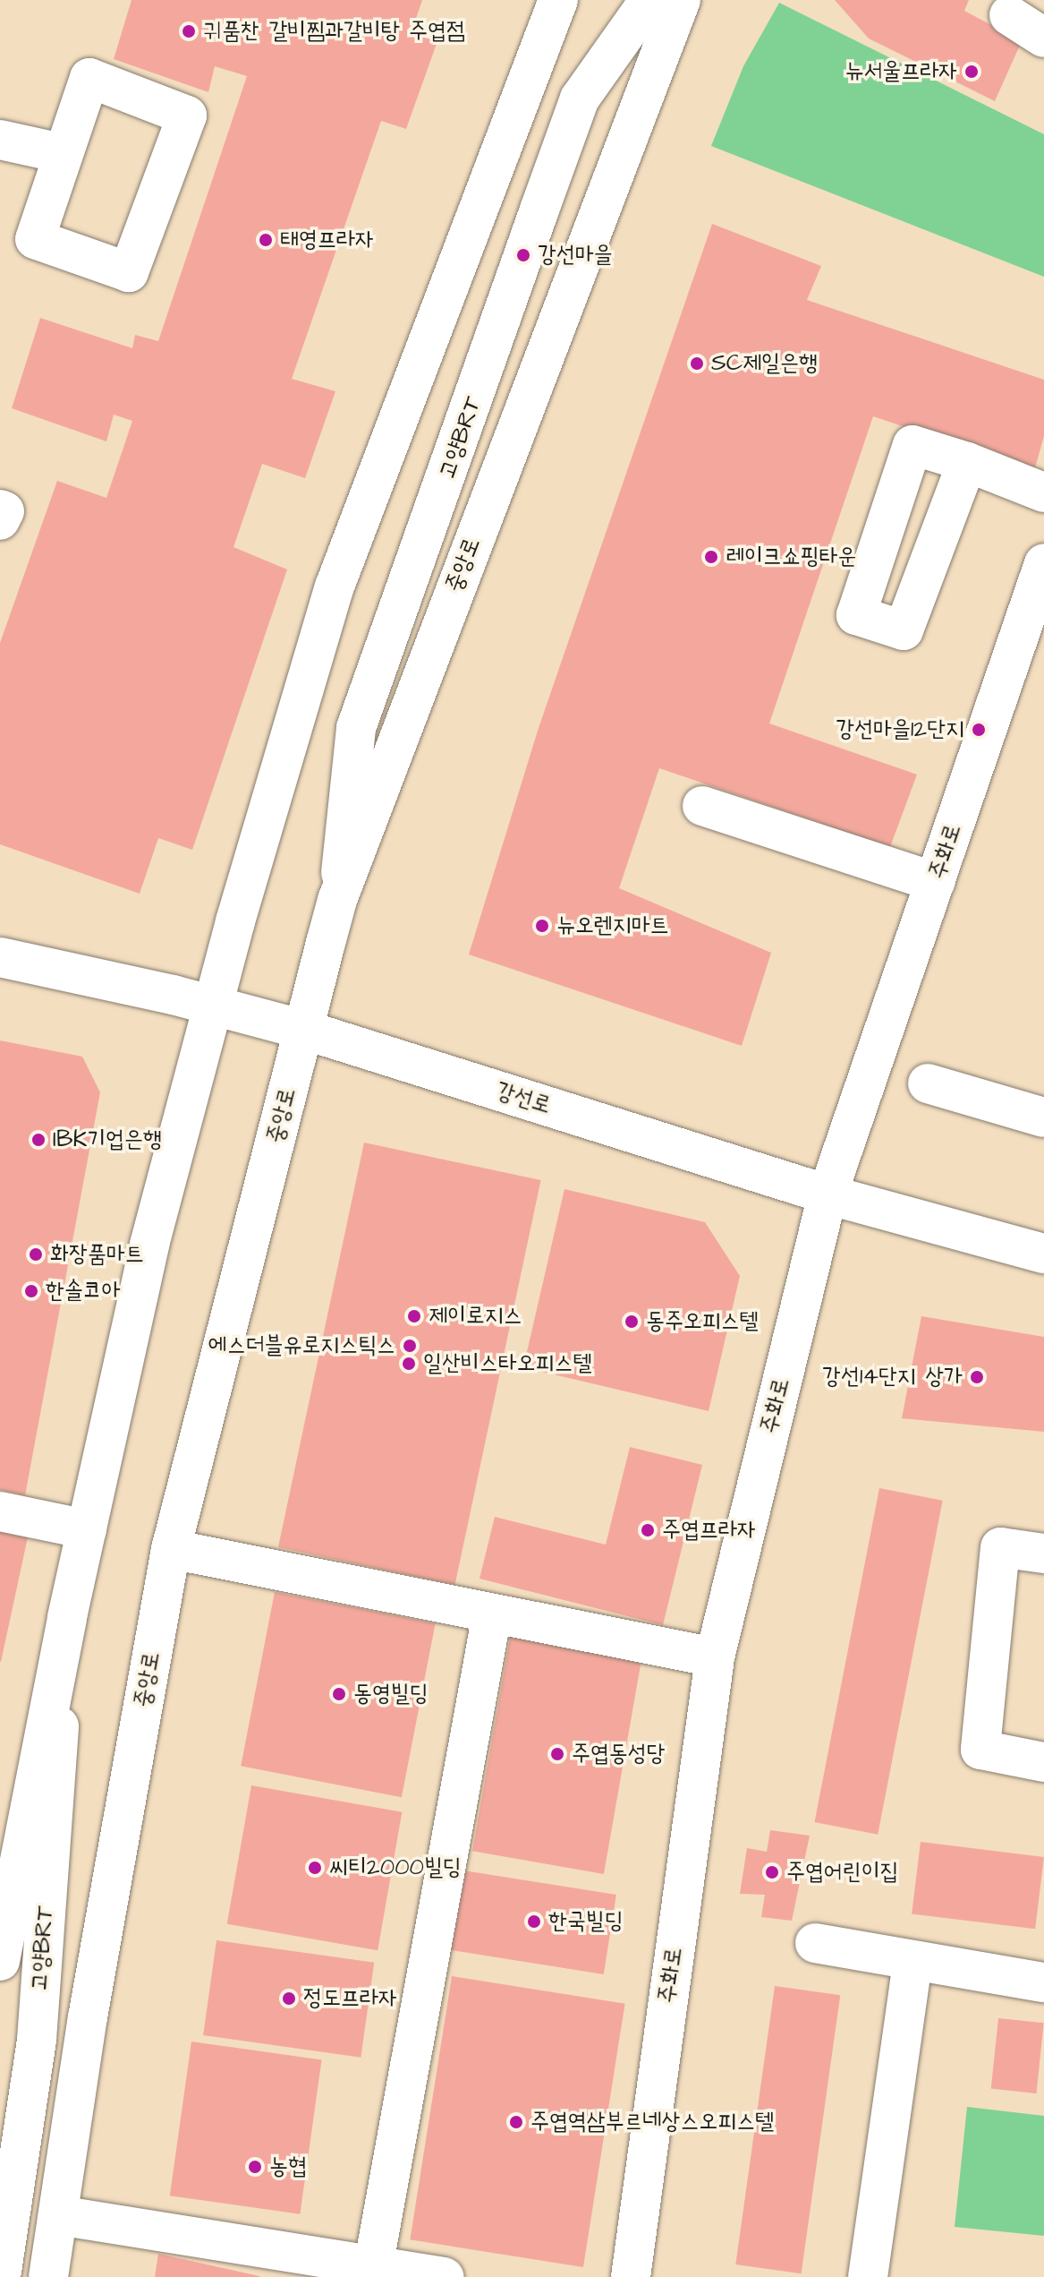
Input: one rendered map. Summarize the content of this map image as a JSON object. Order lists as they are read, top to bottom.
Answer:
{
  "streets": {
    "main road": [
      "고양BRT",
      "중앙로",
      "주화로",
      "강선로"
    ]
  },
  "crossings": [
    ["고양BRT", "중앙로"],
    ["중앙로", "강선로"],
    ["주화로", "강선로"]
  ],
  "places": [
    "귀품찬 갈비찜과갈비탕 주엽점",
    "뉴서울프라자",
    "태영프라자",
    "강선마을",
    "SC제일은행",
    "레이크쇼핑타운",
    "강선마을12단지",
    "뉴오렌지마트",
    "IBK기업은행",
    "화장품마트",
    "한솔코아",
    "제이로지스",
    "동주오피스텔",
    "에스더블유로지스틱스",
    "일산비스타오피스텔",
    "강선14단지 상가",
    "주엽프라자",
    "동영빌딩",
    "주엽동성당",
    "씨티2000빌딩",
    "주엽어린이집",
    "한국빌딩",
    "정도프라자",
    "주엽역삼부르네상스오피스텔",
    "농협"
  ]
}
